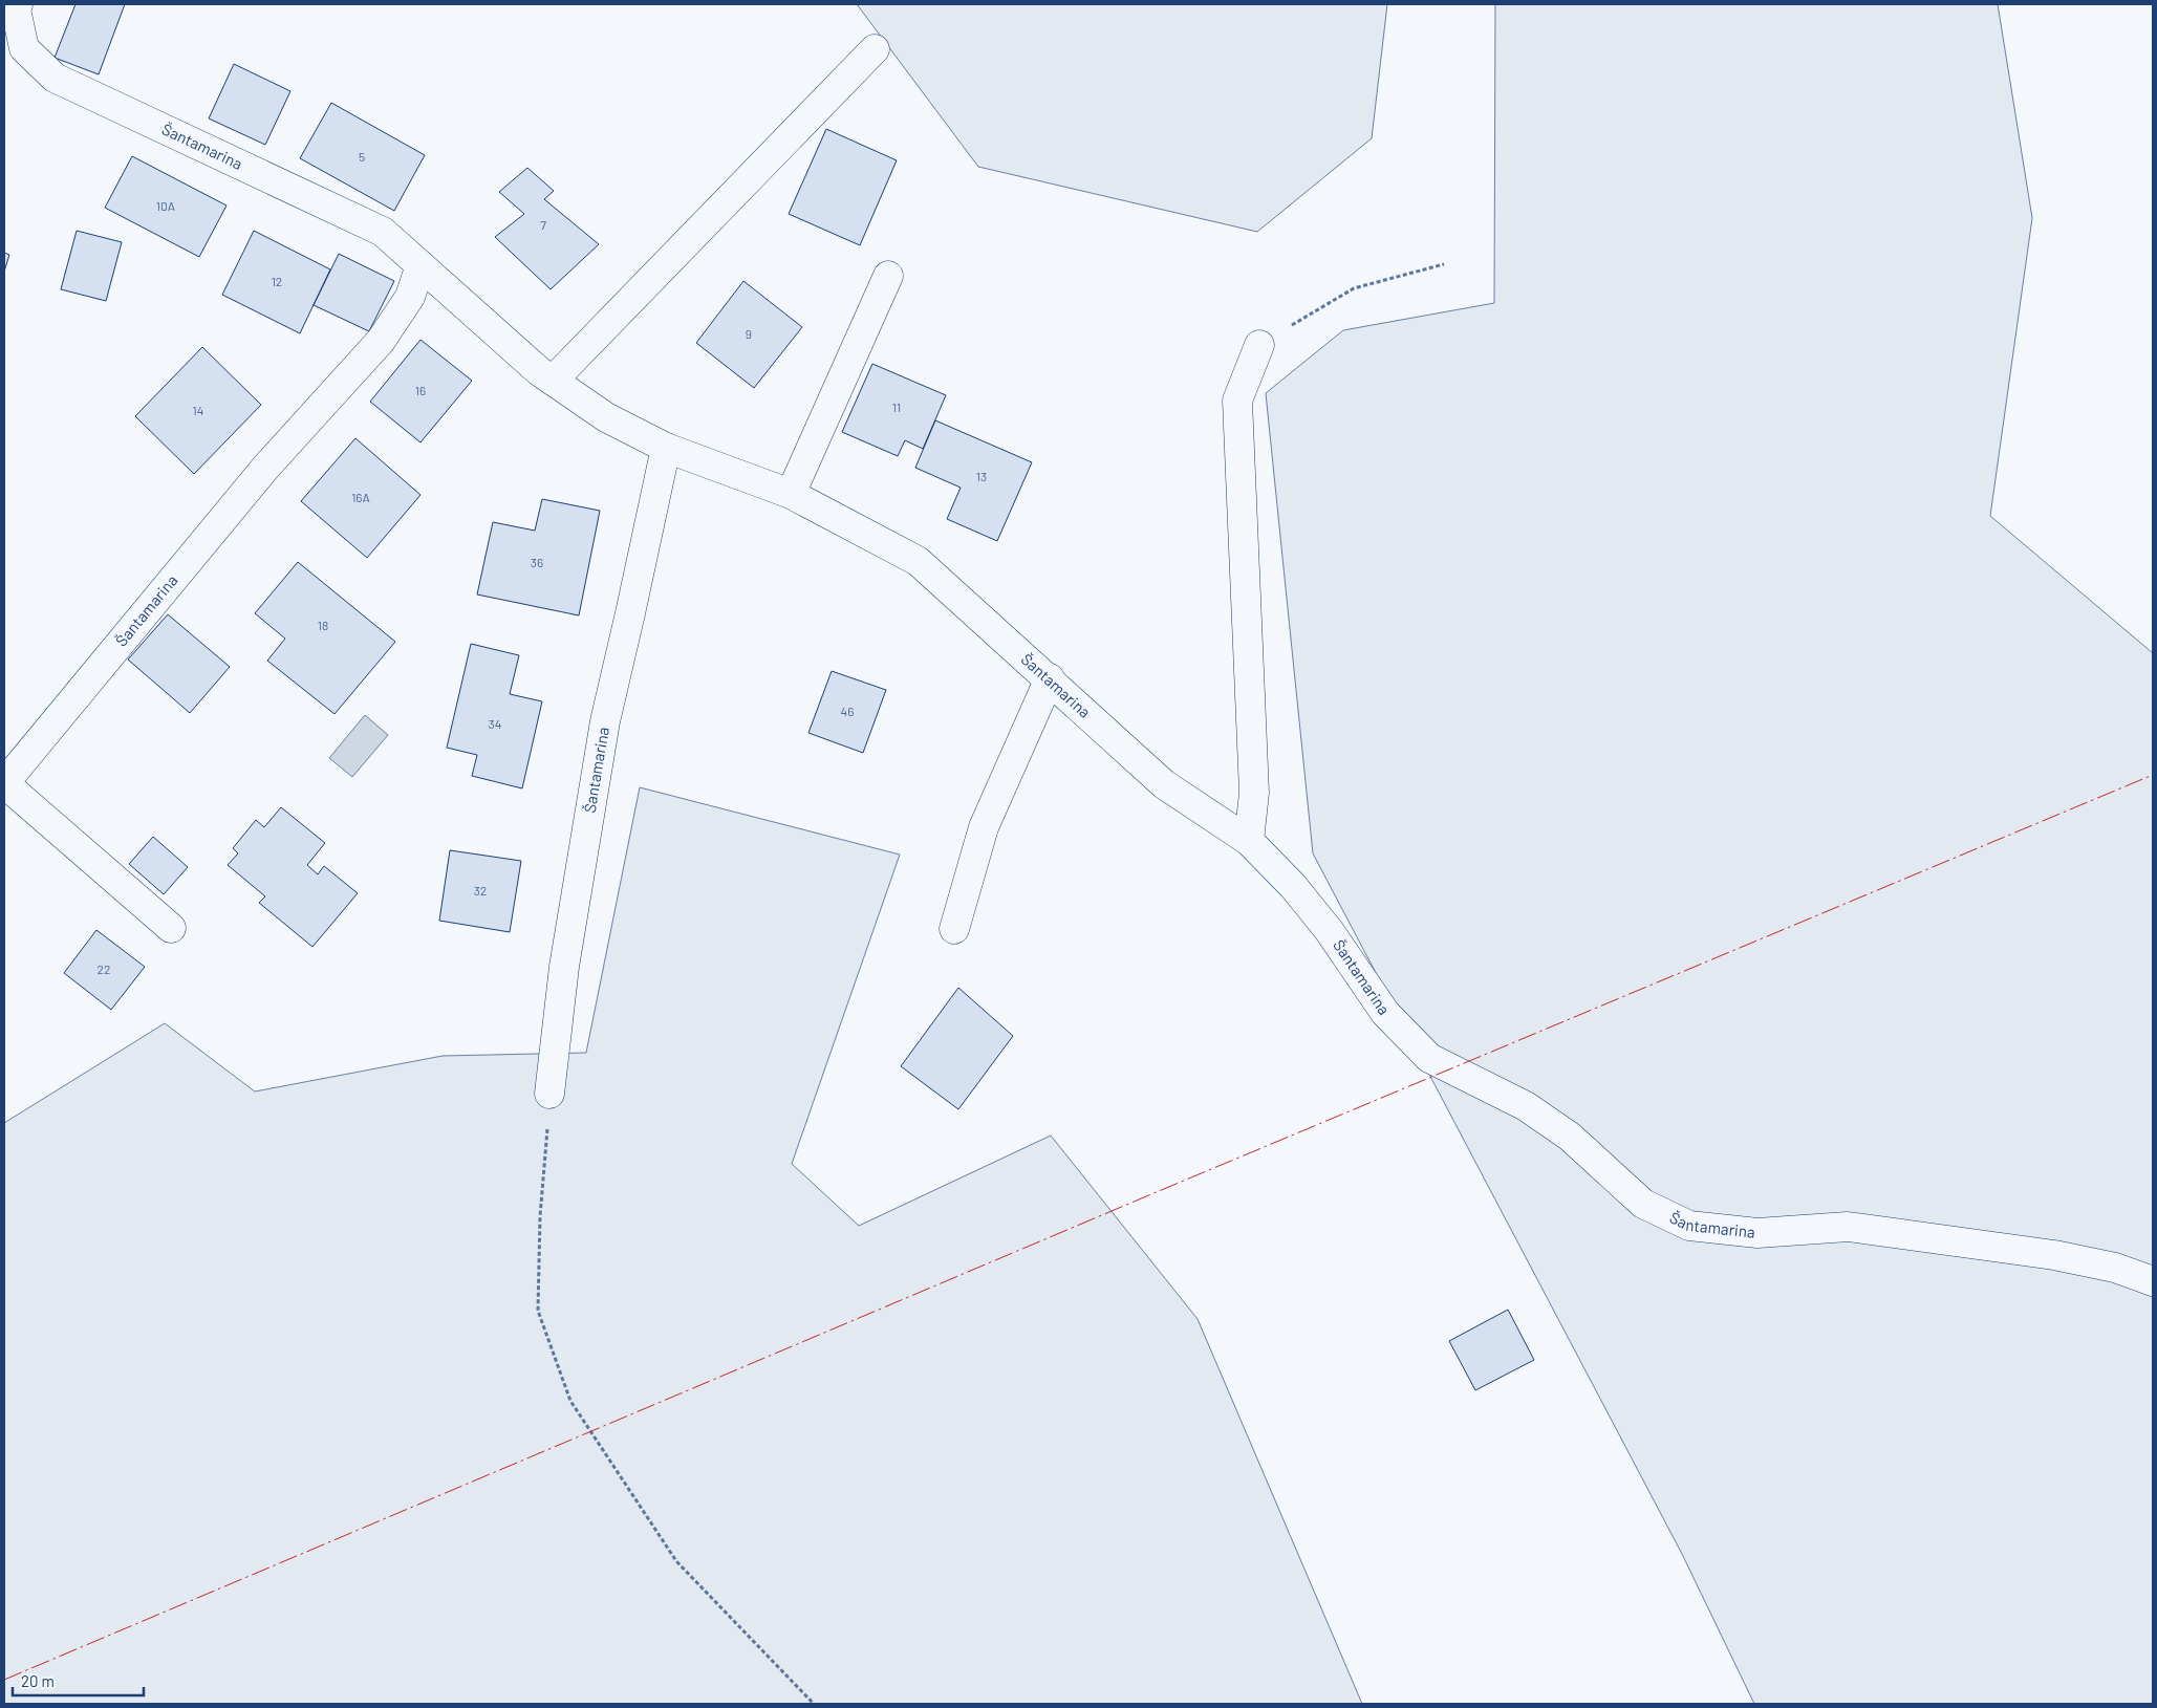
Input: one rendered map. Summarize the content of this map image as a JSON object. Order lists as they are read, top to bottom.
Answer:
{
  "streets": {
    "street": ["Šantamarina"]
  },
  "house_numbers": [
    "5",
    "10A",
    "7",
    "12",
    "9",
    "16",
    "11",
    "14",
    "13",
    "16A",
    "36",
    "18",
    "46",
    "34",
    "32",
    "22"
  ],
  "scale_bar": "20 m"
}
